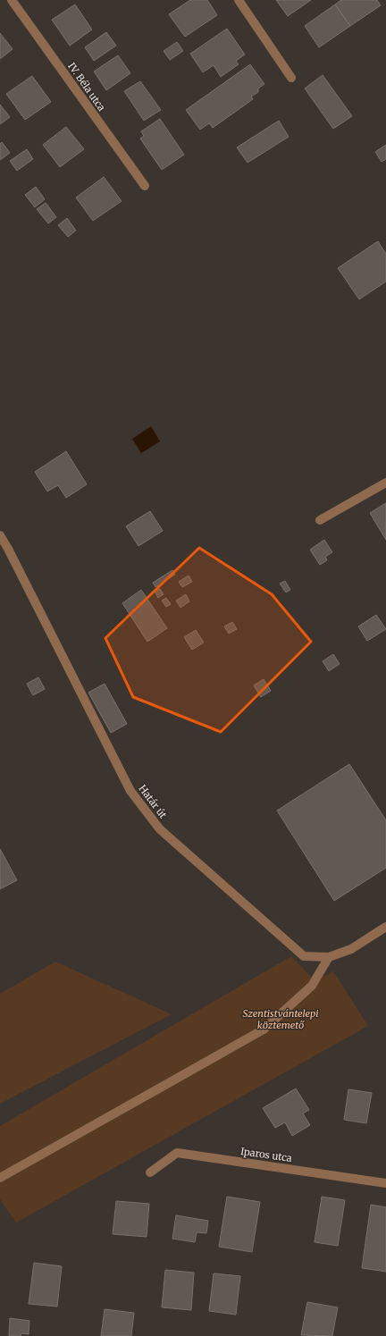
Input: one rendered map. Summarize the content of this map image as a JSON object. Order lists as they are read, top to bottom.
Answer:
{
  "streets": {
    "street": ["IV. Béla utca", "Határ út", "Iparos utca"]
  },
  "parks": ["Szentistvántelepi köztemető"]
}
